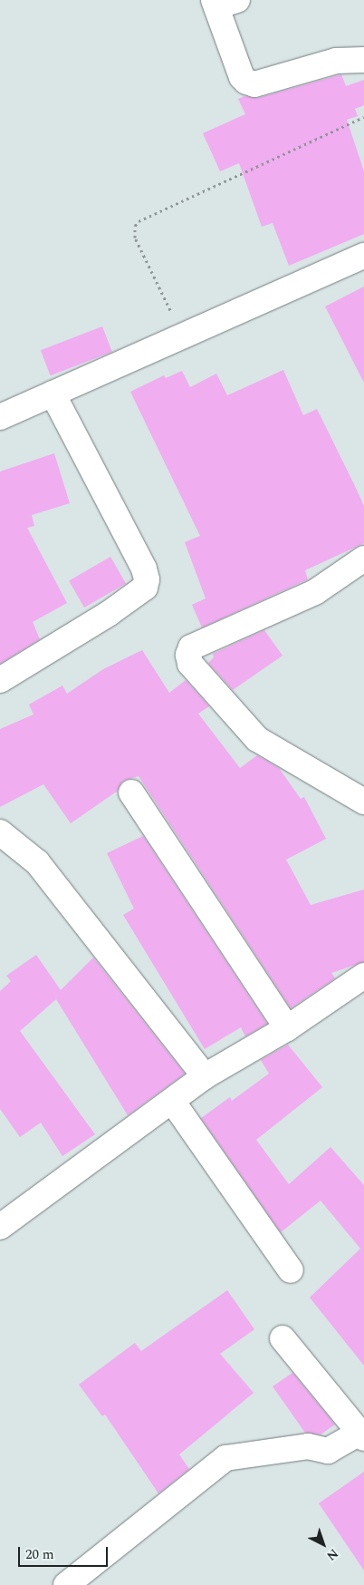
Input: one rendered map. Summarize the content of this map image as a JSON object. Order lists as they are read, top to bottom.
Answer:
{
  "scale_bar": "20 m",
  "north": "bottom right"
}
